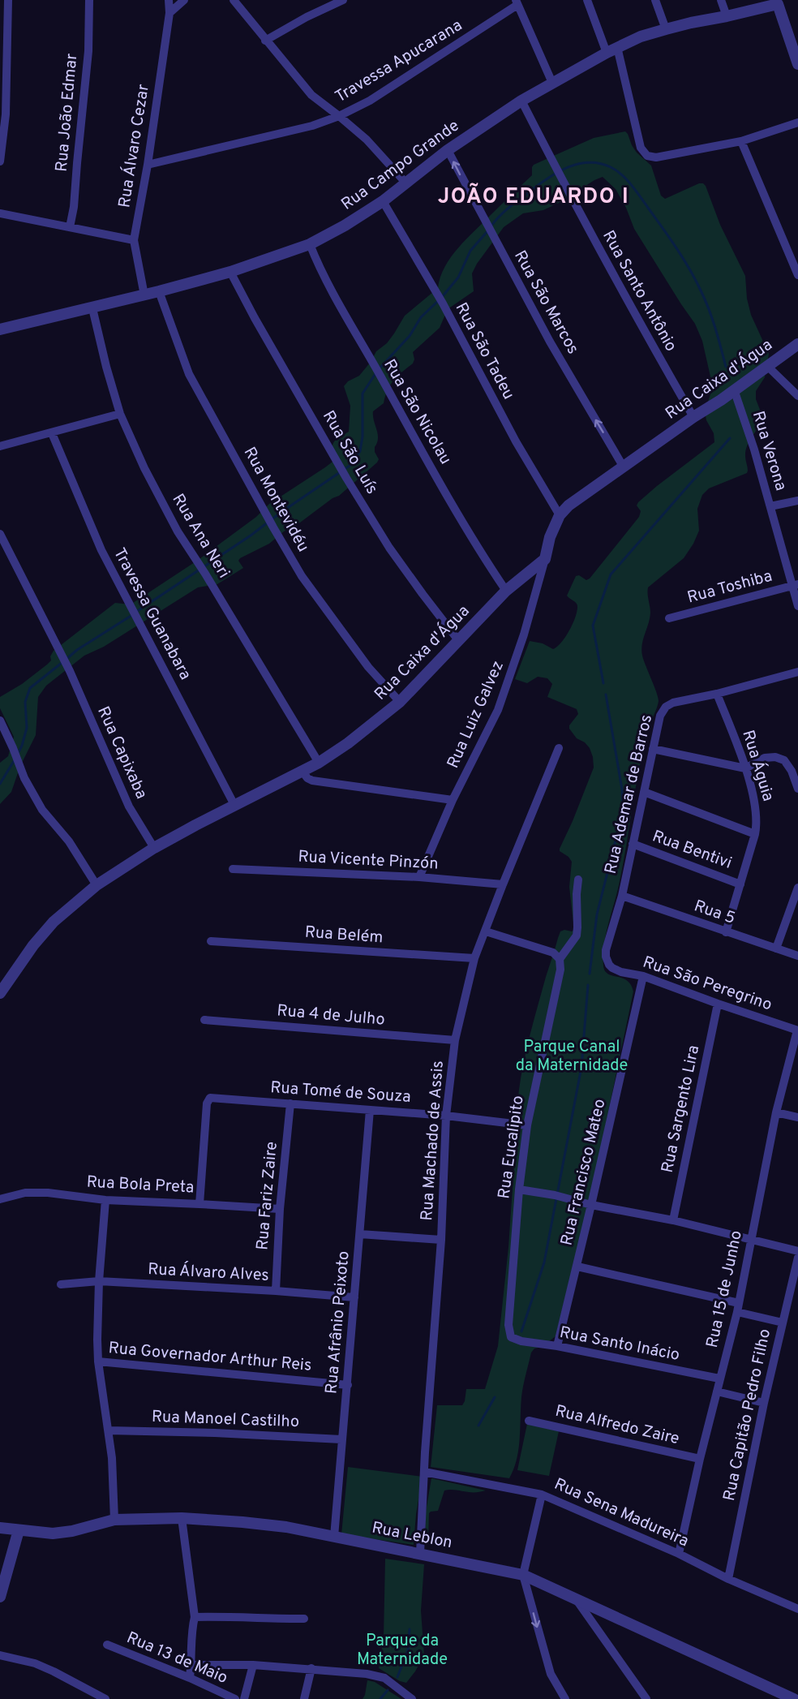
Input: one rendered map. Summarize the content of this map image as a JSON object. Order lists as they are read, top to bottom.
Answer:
{
  "streets": {
    "street": [
      "Travessa Apucarana",
      "Rua João Edmar",
      "Rua Álvaro Cezar",
      "Rua Campo Grande",
      "Rua Santo Antônio",
      "Rua São Marcos",
      "Rua São Tadeu",
      "Rua Caixa d'Água",
      "Rua São Nicolau",
      "Rua Verona",
      "Rua São Luís",
      "Rua Montevidéu",
      "Rua Ana Neri",
      "Rua Toshiba",
      "Travessa Guanabara",
      "Rua Luiz Galvez",
      "Rua Capixaba",
      "Rua Águia",
      "Rua Ademar de Barros",
      "Rua Bentivi",
      "Rua Vicente Pinzón",
      "Rua 5",
      "Rua Belém",
      "Rua São Peregrino",
      "Rua 4 de Julho",
      "Rua Tomé de Souza",
      "Rua Sargento Lira",
      "Rua Machado de Assis",
      "Rua Eucalipito",
      "Rua Francisco Mateo",
      "Rua Bola Preta",
      "Rua Fariz Zaire",
      "Rua Álvaro Alves",
      "Rua 15 de Junho",
      "Rua Afrânio Peixoto",
      "Rua Santo Inácio",
      "Rua Governador Arthur Reis",
      "Rua Capitão Pedro Filho",
      "Rua Manoel Castilho",
      "Rua Alfredo Zaire",
      "Rua Sena Madureira",
      "Rua Leblon",
      "Rua 13 de Maio"
    ]
  },
  "crossings": [
    ["Travessa Apucarana", "Rua Álvaro Cezar"],
    ["Rua Álvaro Cezar", "Rua Campo Grande"],
    ["Rua Campo Grande", "Rua Santo Antônio"],
    ["Rua Campo Grande", "Rua São Marcos"],
    ["Rua Campo Grande", "Rua São Tadeu"],
    ["Rua Campo Grande", "Rua São Nicolau"],
    ["Rua Campo Grande", "Rua São Luís"],
    ["Rua Campo Grande", "Rua Montevidéu"],
    ["Rua Campo Grande", "Rua Ana Neri"],
    ["Rua Santo Antônio", "Rua Caixa d'Água"],
    ["Rua São Marcos", "Rua Caixa d'Água"],
    ["Rua São Tadeu", "Rua Caixa d'Água"],
    ["Rua Caixa d'Água", "Rua São Nicolau"],
    ["Rua Caixa d'Água", "Rua Verona"],
    ["Rua Caixa d'Água", "Rua São Luís"],
    ["Rua Caixa d'Água", "Rua Montevidéu"],
    ["Rua Caixa d'Água", "Rua Ana Neri"],
    ["Rua Caixa d'Água", "Travessa Guanabara"],
    ["Rua Caixa d'Água", "Rua Luiz Galvez"],
    ["Rua Caixa d'Água", "Rua Capixaba"],
    ["Rua Verona", "Rua Toshiba"],
    ["Rua Luiz Galvez", "Rua Vicente Pinzón"],
    ["Rua Águia", "Rua Ademar de Barros"],
    ["Rua Águia", "Rua Bentivi"],
    ["Rua Águia", "Rua 5"],
    ["Rua Ademar de Barros", "Rua Bentivi"],
    ["Rua Ademar de Barros", "Rua 5"],
    ["Rua Ademar de Barros", "Rua São Peregrino"],
    ["Rua Vicente Pinzón", "Rua Machado de Assis"],
    ["Rua Belém", "Rua Machado de Assis"],
    ["Rua São Peregrino", "Rua Sargento Lira"],
    ["Rua São Peregrino", "Rua Francisco Mateo"],
    ["Rua São Peregrino", "Rua 15 de Junho"],
    ["Rua 4 de Julho", "Rua Machado de Assis"],
    ["Rua Tomé de Souza", "Rua Machado de Assis"],
    ["Rua Tomé de Souza", "Rua Eucalipito"],
    ["Rua Tomé de Souza", "Rua Bola Preta"],
    ["Rua Tomé de Souza", "Rua Fariz Zaire"],
    ["Rua Tomé de Souza", "Rua Afrânio Peixoto"],
    ["Rua Machado de Assis", "Rua Sena Madureira"],
    ["Rua Machado de Assis", "Rua Leblon"],
    ["Rua Eucalipito", "Rua Santo Inácio"],
    ["Rua Francisco Mateo", "Rua Santo Inácio"],
    ["Rua Bola Preta", "Rua Fariz Zaire"],
    ["Rua Fariz Zaire", "Rua Álvaro Alves"],
    ["Rua Álvaro Alves", "Rua Afrânio Peixoto"],
    ["Rua 15 de Junho", "Rua Santo Inácio"],
    ["Rua 15 de Junho", "Rua Alfredo Zaire"],
    ["Rua 15 de Junho", "Rua Sena Madureira"],
    ["Rua Afrânio Peixoto", "Rua Governador Arthur Reis"],
    ["Rua Afrânio Peixoto", "Rua Manoel Castilho"],
    ["Rua Afrânio Peixoto", "Rua Leblon"],
    ["Rua Capitão Pedro Filho", "Rua Sena Madureira"]
  ],
  "one_way": ["Rua São Marcos"],
  "districts": ["JOÃO EDUARDO I"],
  "parks": ["Parque Canal da Maternidade", "Parque da Maternidade"]
}
